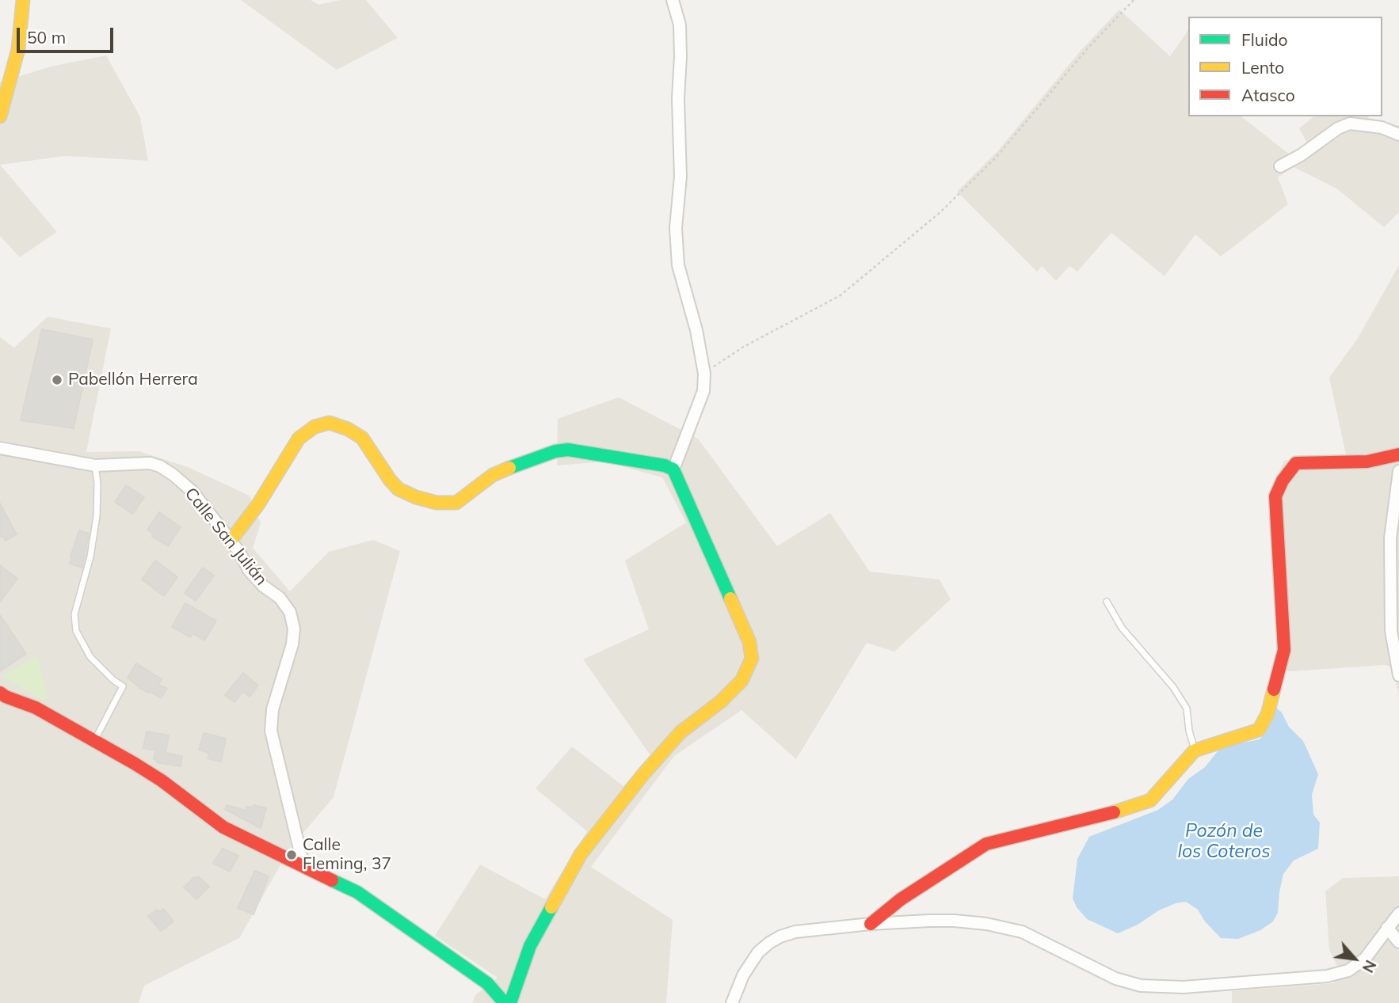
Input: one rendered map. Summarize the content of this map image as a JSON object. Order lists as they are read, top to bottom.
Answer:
{
  "streets": {
    "street": ["Calle San Julián"]
  },
  "water": ["Pozón de los Coteros"],
  "places": ["Pabellón Herrera", "Calle Fleming, 37"],
  "legend": ["Fluido", "Lento", "Atasco"],
  "scale_bar": "50 m",
  "north": "bottom right"
}
